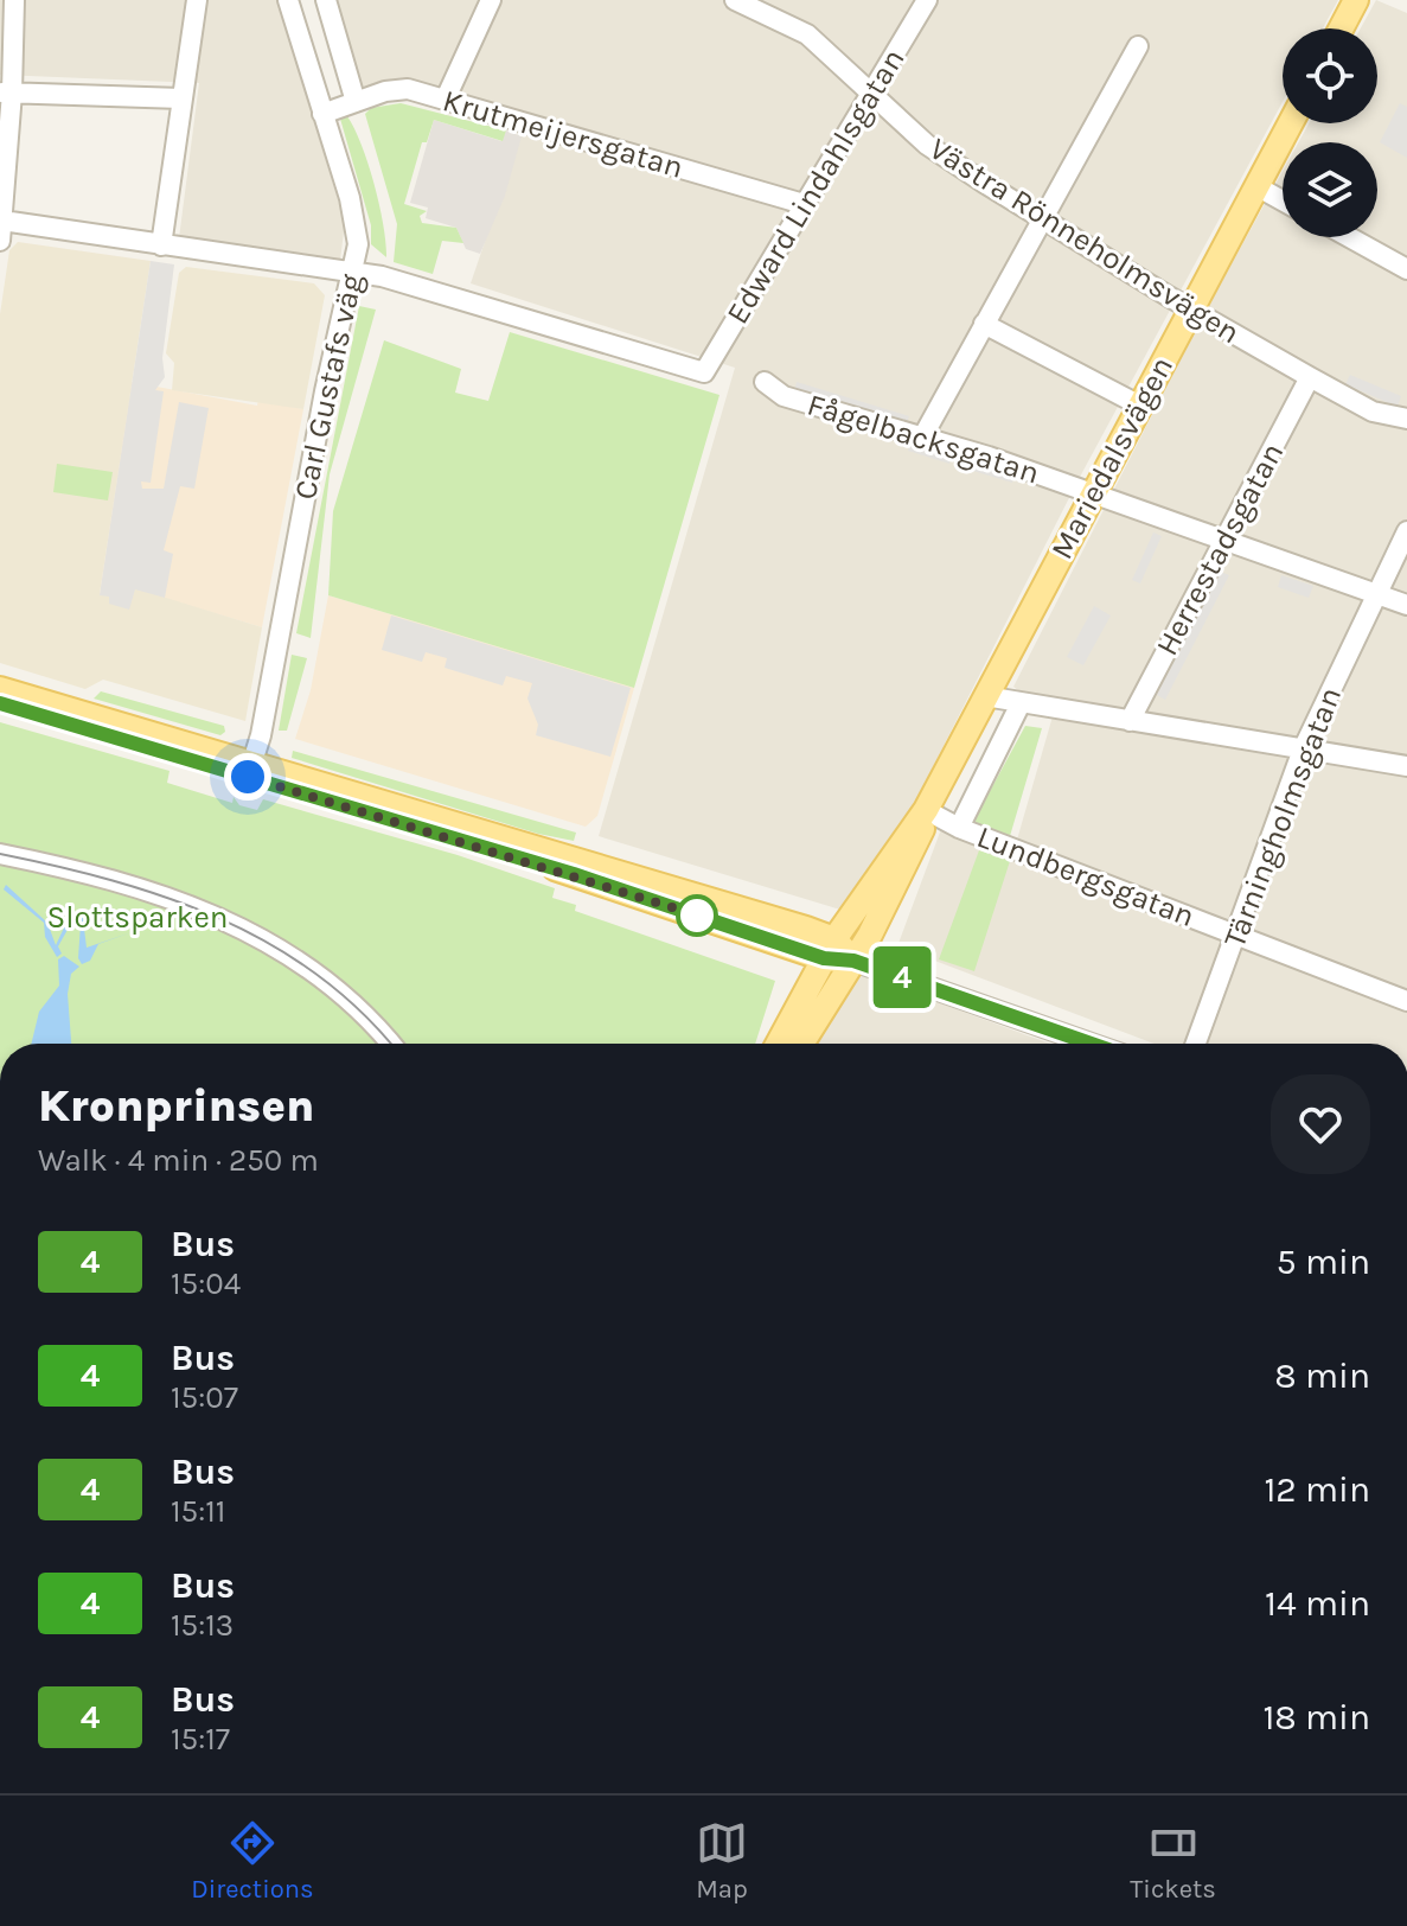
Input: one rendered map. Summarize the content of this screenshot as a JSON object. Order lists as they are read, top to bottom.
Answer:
{
  "streets": {
    "main road": ["Mariedalsvägen"],
    "street": [
      "Krutmeijersgatan",
      "Edward Lindahlsgatan",
      "Västra Rönneholmsvägen",
      "Carl Gustafs väg",
      "Fågelbacksgatan",
      "Herrestadsgatan",
      "Tärningholmsgatan",
      "Lundbergsgatan"
    ]
  },
  "crossings": [
    ["Krutmeijersgatan", "Edward Lindahlsgatan"],
    ["Krutmeijersgatan", "Carl Gustafs väg"],
    ["Edward Lindahlsgatan", "Västra Rönneholmsvägen"],
    ["Edward Lindahlsgatan", "Carl Gustafs väg"],
    ["Västra Rönneholmsvägen", "Mariedalsvägen"],
    ["Västra Rönneholmsvägen", "Herrestadsgatan"],
    ["Fågelbacksgatan", "Mariedalsvägen"],
    ["Fågelbacksgatan", "Herrestadsgatan"],
    ["Fågelbacksgatan", "Tärningholmsgatan"],
    ["Mariedalsvägen", "Lundbergsgatan"],
    ["Tärningholmsgatan", "Lundbergsgatan"]
  ],
  "parks": ["Slottsparken"],
  "lines": ["bus line 4"],
  "page": {
    "on_map": "4",
    "heading": ["Kronprinsen", "Walk · 4 min · 250 m"],
    "list": [
      {
        "mark": "4",
        "name": "Bus",
        "note": "15:04",
        "value": "5 min"
      },
      {
        "mark": "4",
        "name": "Bus",
        "note": "15:07",
        "value": "8 min"
      },
      {
        "mark": "4",
        "name": "Bus",
        "note": "15:11",
        "value": "12 min"
      },
      {
        "mark": "4",
        "name": "Bus",
        "note": "15:13",
        "value": "14 min"
      },
      {
        "mark": "4",
        "name": "Bus",
        "note": "15:17",
        "value": "18 min"
      }
    ],
    "tabs": ["Directions", "Map", "Tickets"]
  }
}
